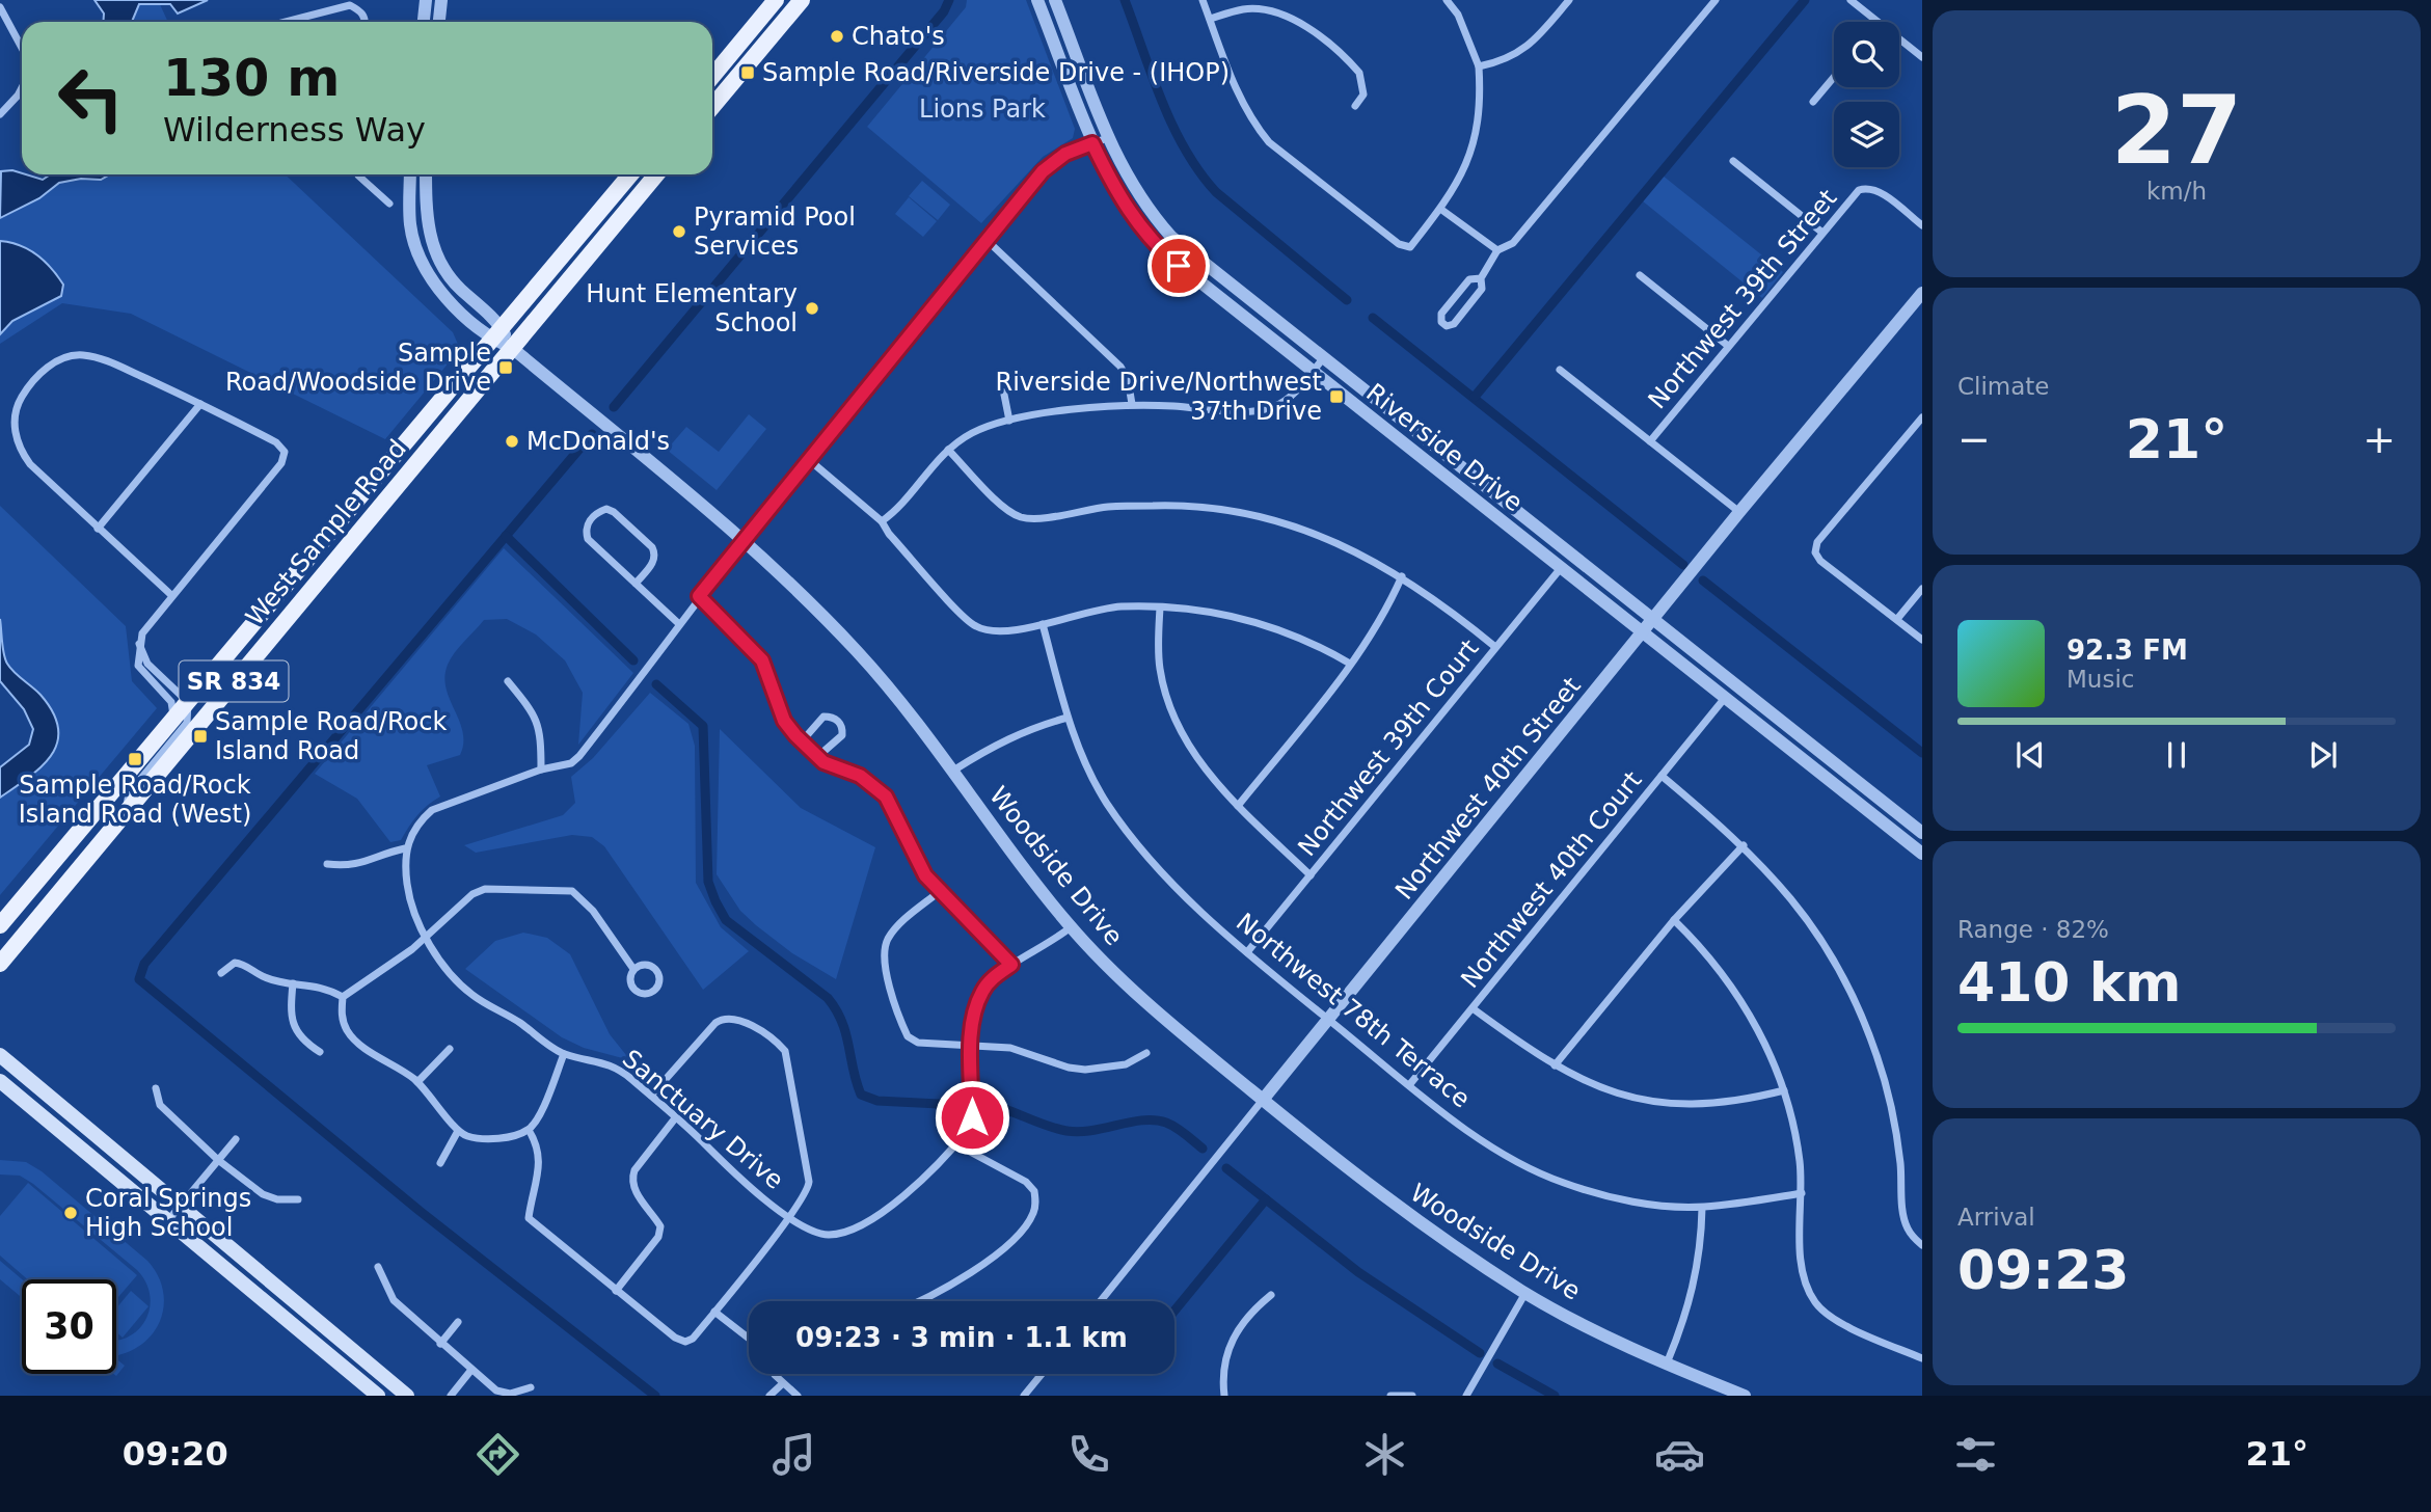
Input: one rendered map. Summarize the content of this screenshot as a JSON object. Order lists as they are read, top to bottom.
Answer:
{
  "streets": {
    "main road": ["West Sample Road", "SR 834"],
    "street": [
      "Northwest 39th Street",
      "Riverside Drive",
      "Northwest 39th Court",
      "Northwest 40th Street",
      "Woodside Drive",
      "Northwest 40th Court",
      "Northwest 78th Terrace",
      "Sanctuary Drive"
    ]
  },
  "crossings": [
    ["Riverside Drive", "Northwest 39th Court"],
    ["Riverside Drive", "Northwest 40th Street"],
    ["Riverside Drive", "Northwest 40th Court"],
    ["West Sample Road", "Woodside Drive"],
    ["Northwest 39th Court", "Northwest 78th Terrace"],
    ["Northwest 40th Street", "Woodside Drive"],
    ["Northwest 40th Street", "Northwest 78th Terrace"],
    ["Woodside Drive", "Sanctuary Drive"],
    ["Northwest 40th Court", "Northwest 78th Terrace"]
  ],
  "parks": ["Lions Park"],
  "places": {
    "other": [
      "Chato's",
      "Pyramid Pool Services",
      "Hunt Elementary School",
      "McDonald's",
      "Coral Springs High School"
    ],
    "transit": [
      "Sample Road/Riverside Drive - (IHOP)",
      "Sample Road/Woodside Drive",
      "Riverside Drive/Northwest 37th Drive",
      "Sample Road/Rock Island Road",
      "Sample Road/Rock Island Road (West)"
    ]
  },
  "page": {
    "tile": [
      ["27", "km/h"],
      "Climate",
      ["Range · 82%", "410 km"],
      ["Arrival", "09:23"]
    ],
    "turn": ["130 m", "Wilderness Way"],
    "heat": ["−", "21°", "+"],
    "song": ["92.3 FM", "Music"],
    "limit": "30",
    "trip": "09:23 · 3 min · 1.1 km",
    "tabs": ["09:20", "21°"]
  }
}
